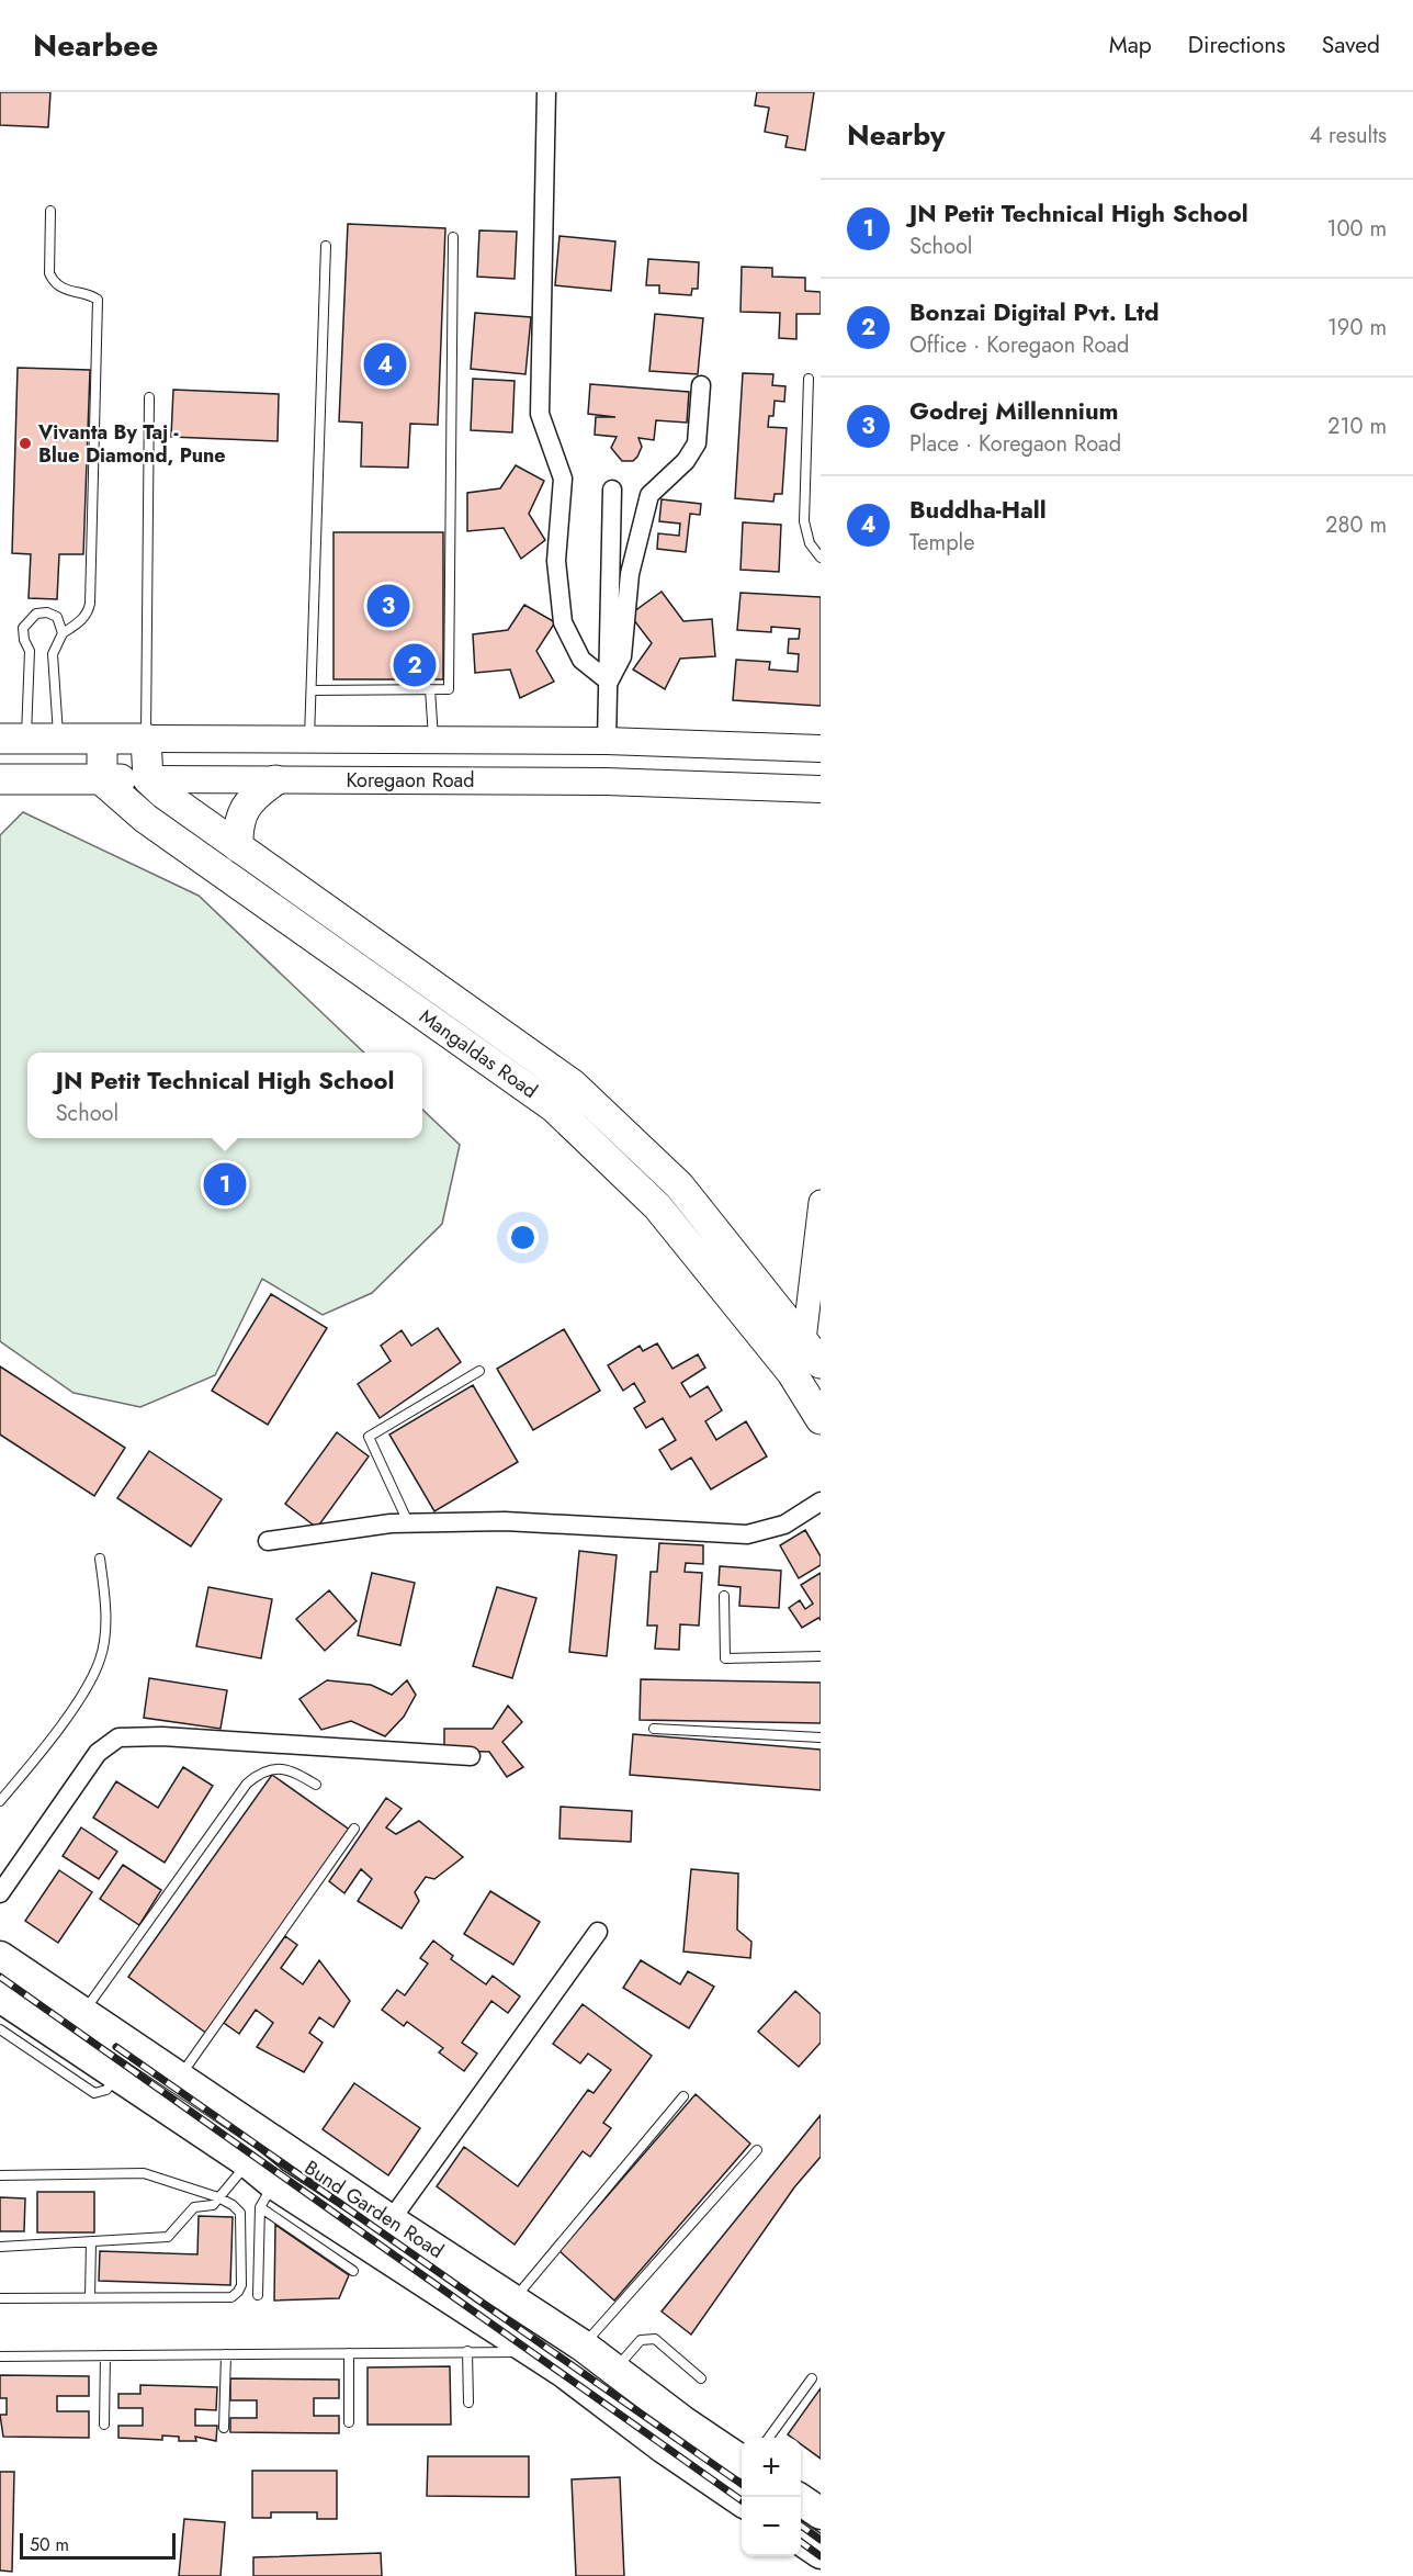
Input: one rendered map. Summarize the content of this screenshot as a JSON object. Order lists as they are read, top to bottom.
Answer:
{
  "streets": {
    "highway": ["Bund Garden Road"],
    "main road": ["Koregaon Road", "Mangaldas Road"]
  },
  "crossings": [
    ["Koregaon Road", "Mangaldas Road"]
  ],
  "places": ["Vivanta By Taj - Blue Diamond, Pune"],
  "scale_bar": "50 m",
  "page": {
    "header": "Nearbee",
    "nav": ["Map", "Directions", "Saved"],
    "heading": ["Nearby", "4 results"],
    "list": [
      {
        "mark": "1",
        "name": "JN Petit Technical High School",
        "note": "School",
        "value": "100 m"
      },
      {
        "mark": "2",
        "name": "Bonzai Digital Pvt. Ltd",
        "note": "Office · Koregaon Road",
        "value": "190 m"
      },
      {
        "mark": "3",
        "name": "Godrej Millennium",
        "note": "Place · Koregaon Road",
        "value": "210 m"
      },
      {
        "mark": "4",
        "name": "Buddha-Hall",
        "note": "Temple",
        "value": "280 m"
      }
    ],
    "pins": [
      "4",
      "3",
      "2",
      "1"
    ],
    "popup": ["JN Petit Technical High School", "School"],
    "map_buttons": ["+", "−"],
    "scale": "50 m"
  }
}
